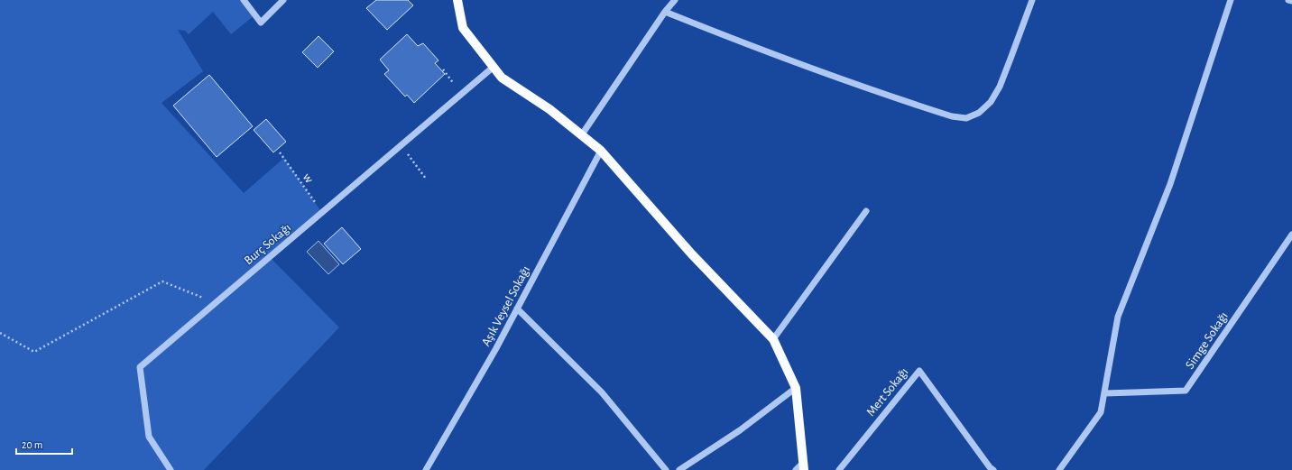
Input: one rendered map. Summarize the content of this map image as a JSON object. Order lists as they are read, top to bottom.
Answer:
{
  "streets": {
    "street": [
      "Burç Sokağı",
      "Aşık Veysel Sokağı",
      "Simge Sokağı",
      "Mert Sokağı"
    ],
    "path": ["w"]
  },
  "crossings": [
    ["w", "Burç Sokağı"]
  ],
  "scale_bar": "20 m"
}
